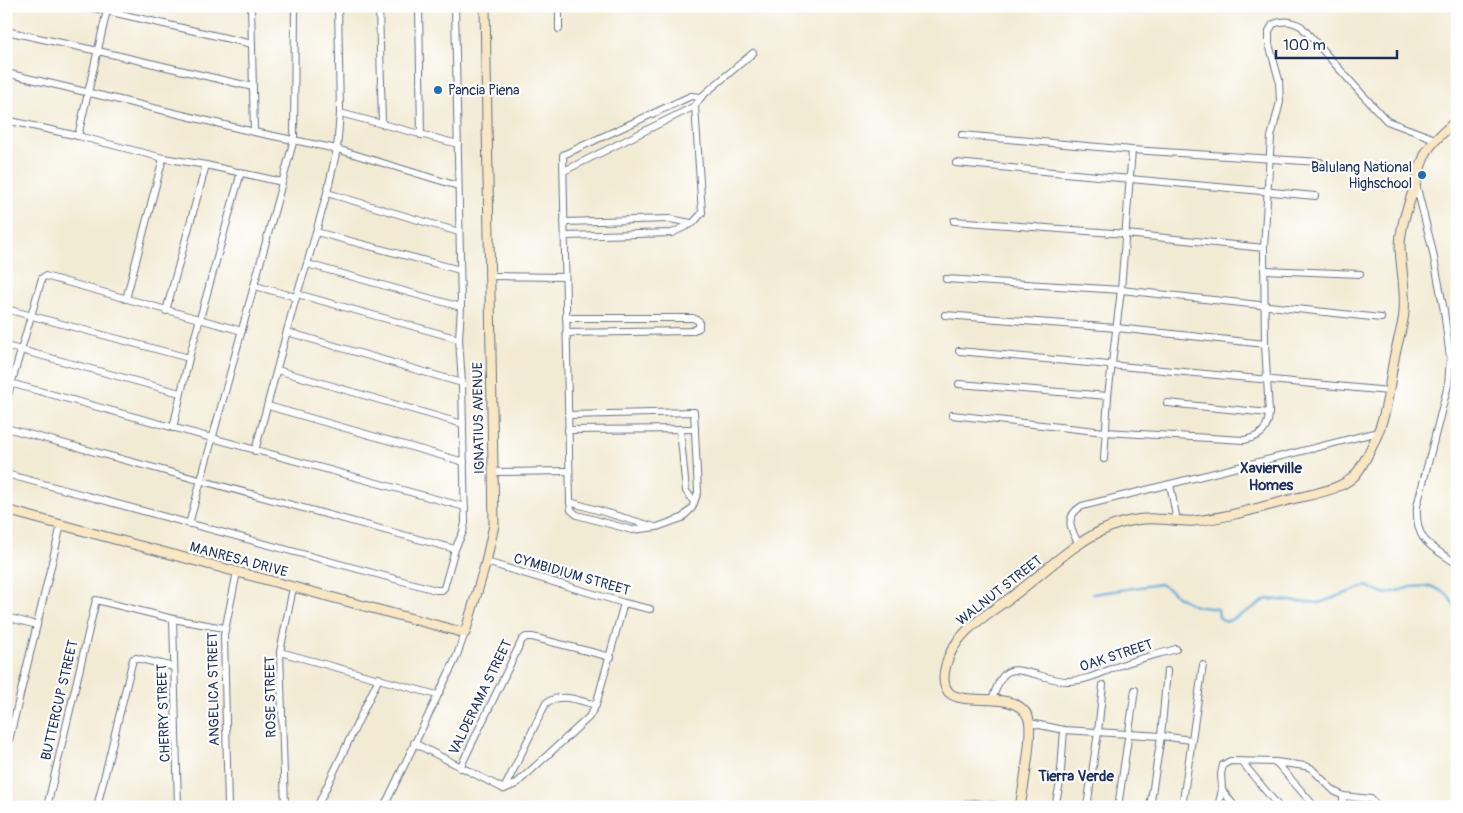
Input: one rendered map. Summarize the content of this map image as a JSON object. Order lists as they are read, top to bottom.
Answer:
{
  "streets": {
    "street": [
      "IGNATIUS AVENUE",
      "MANRESA DRIVE",
      "CYMBIDIUM STREET",
      "WALNUT STREET",
      "OAK STREET",
      "ANGELICA STREET",
      "ROSE STREET",
      "VALDERAMA STREET",
      "BUTTERCUP STREET",
      "CHERRY STREET"
    ]
  },
  "crossings": [
    ["IGNATIUS AVENUE", "MANRESA DRIVE"],
    ["IGNATIUS AVENUE", "CYMBIDIUM STREET"],
    ["MANRESA DRIVE", "ANGELICA STREET"],
    ["MANRESA DRIVE", "ROSE STREET"],
    ["WALNUT STREET", "OAK STREET"],
    ["BUTTERCUP STREET", "CHERRY STREET"]
  ],
  "districts": ["Xavierville Homes", "Tierra Verde"],
  "places": ["Pancia Piena", "Balulang National Highschool"],
  "scale_bar": "100 m"
}
